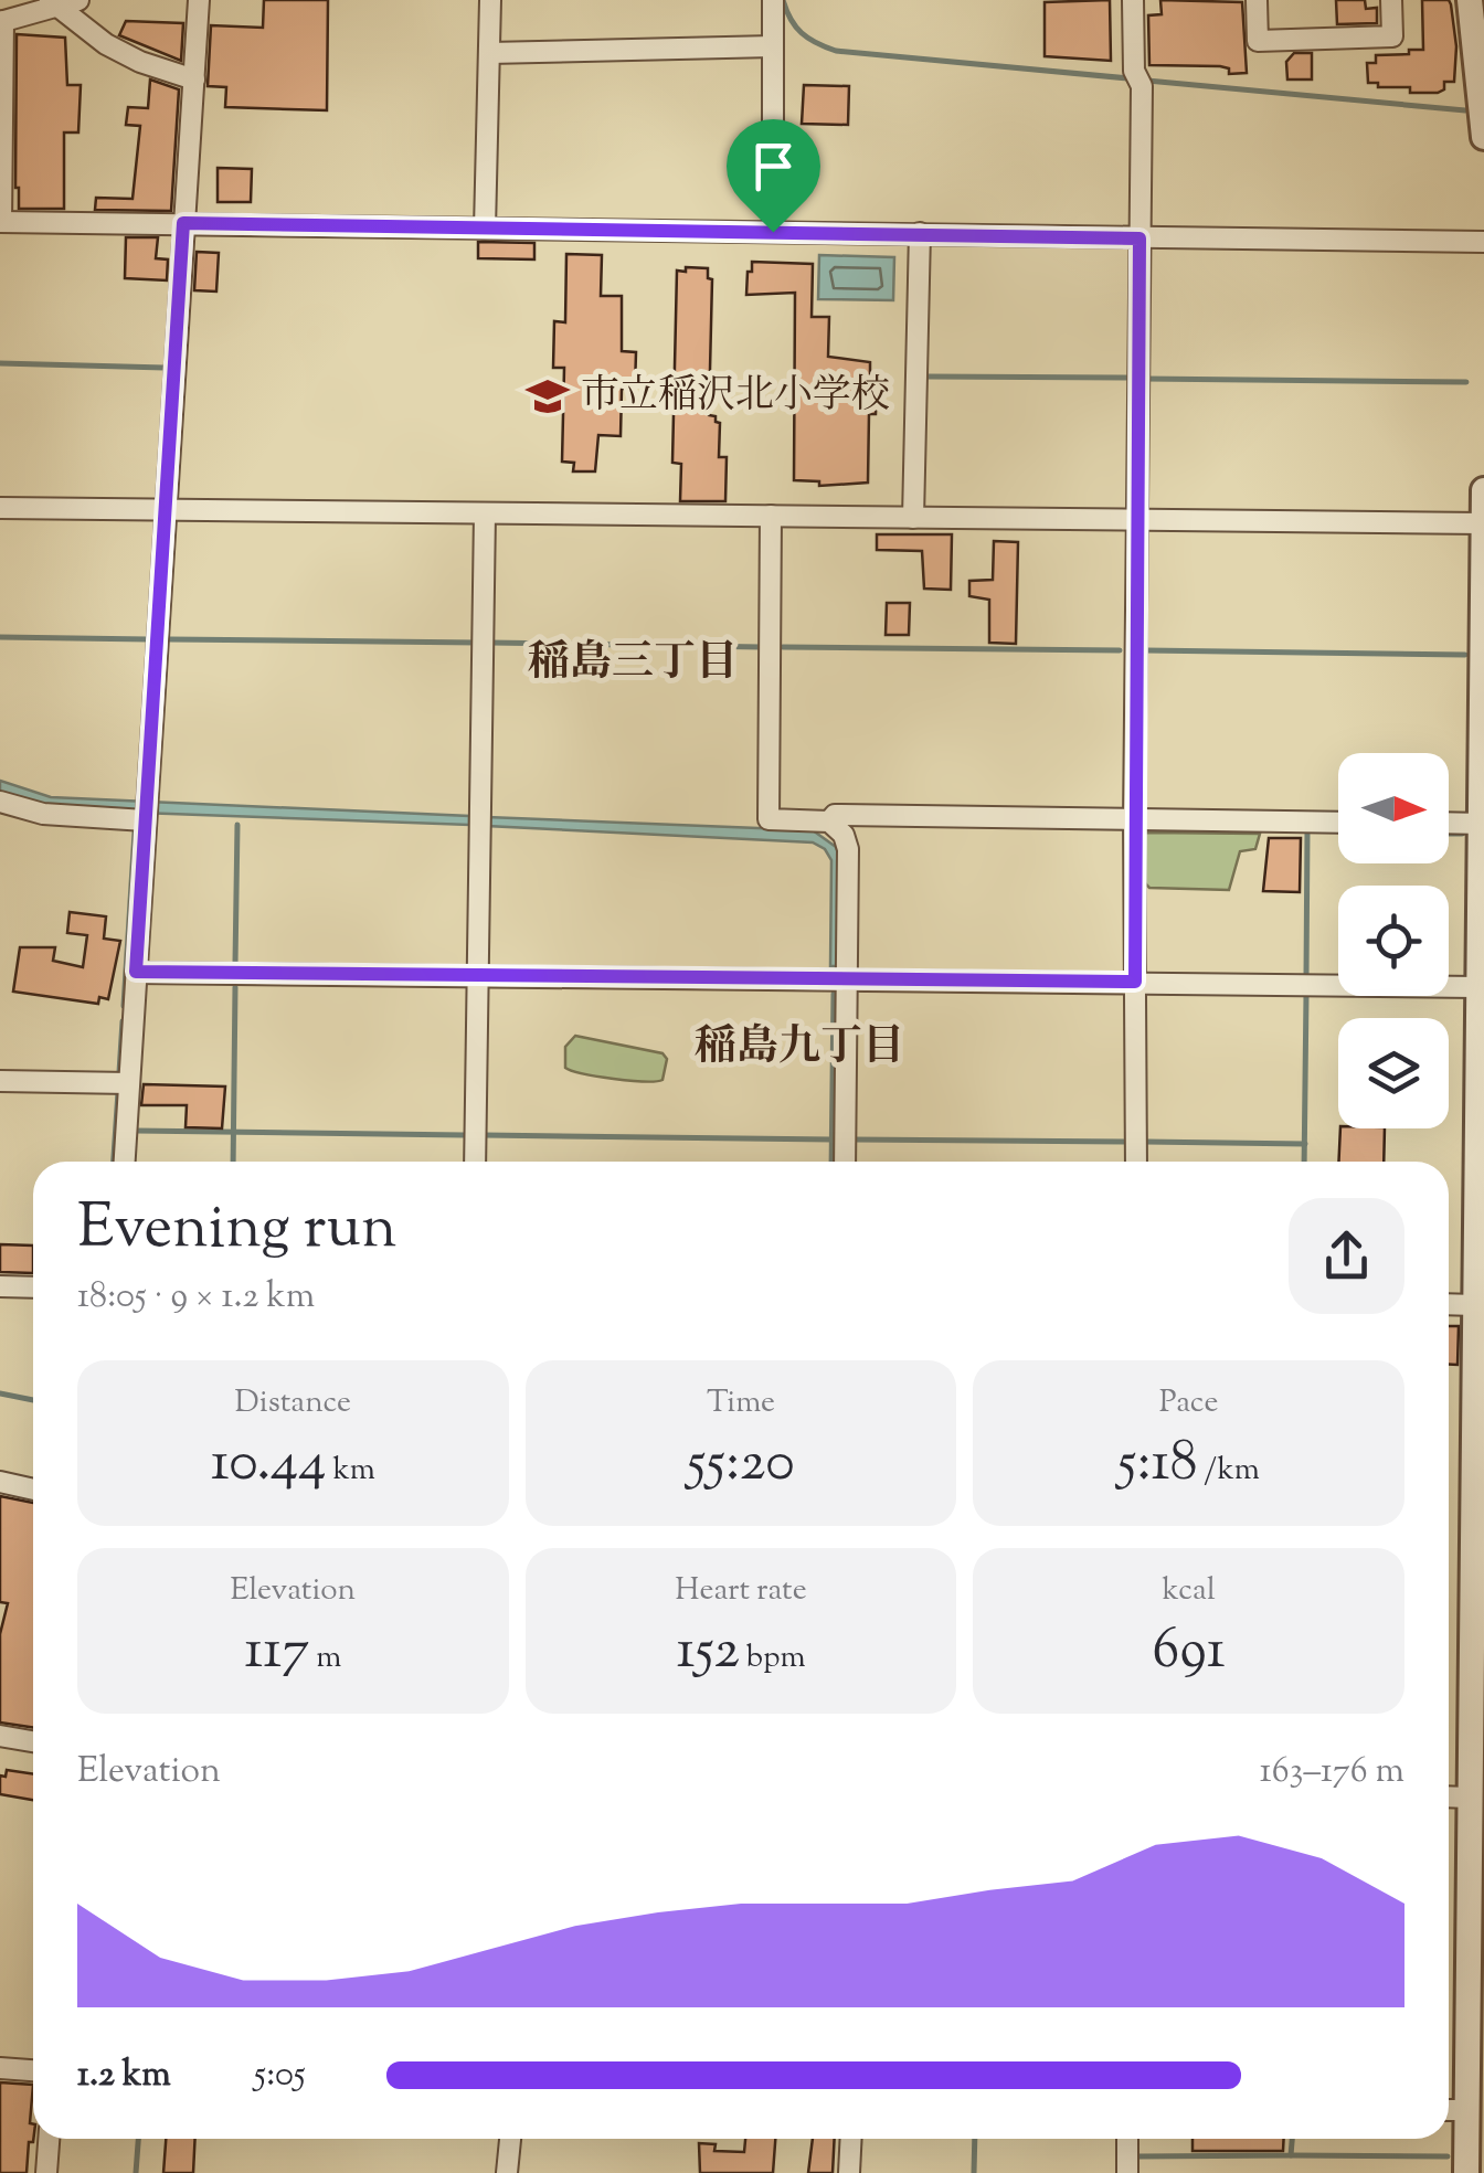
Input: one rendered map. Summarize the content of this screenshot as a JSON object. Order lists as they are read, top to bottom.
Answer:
{
  "districts": ["稲島三丁目", "稲島九丁目"],
  "places": {
    "school or university": ["市立稲沢北小学校"]
  },
  "north": "right",
  "page": {
    "heading": ["Evening run", "18:05 · 9 × 1.2 km"],
    "stats": [
      ["Distance", "10.44 km"],
      ["Time", "55:20"],
      ["Pace", "5:18 /km"],
      ["Elevation", "117 m"],
      ["Heart rate", "152 bpm"],
      ["kcal", "691"]
    ],
    "chart": ["Elevation", "163–176 m"],
    "list": [
      {
        "name": "1.2 km",
        "note": "5:05"
      }
    ]
  }
}
